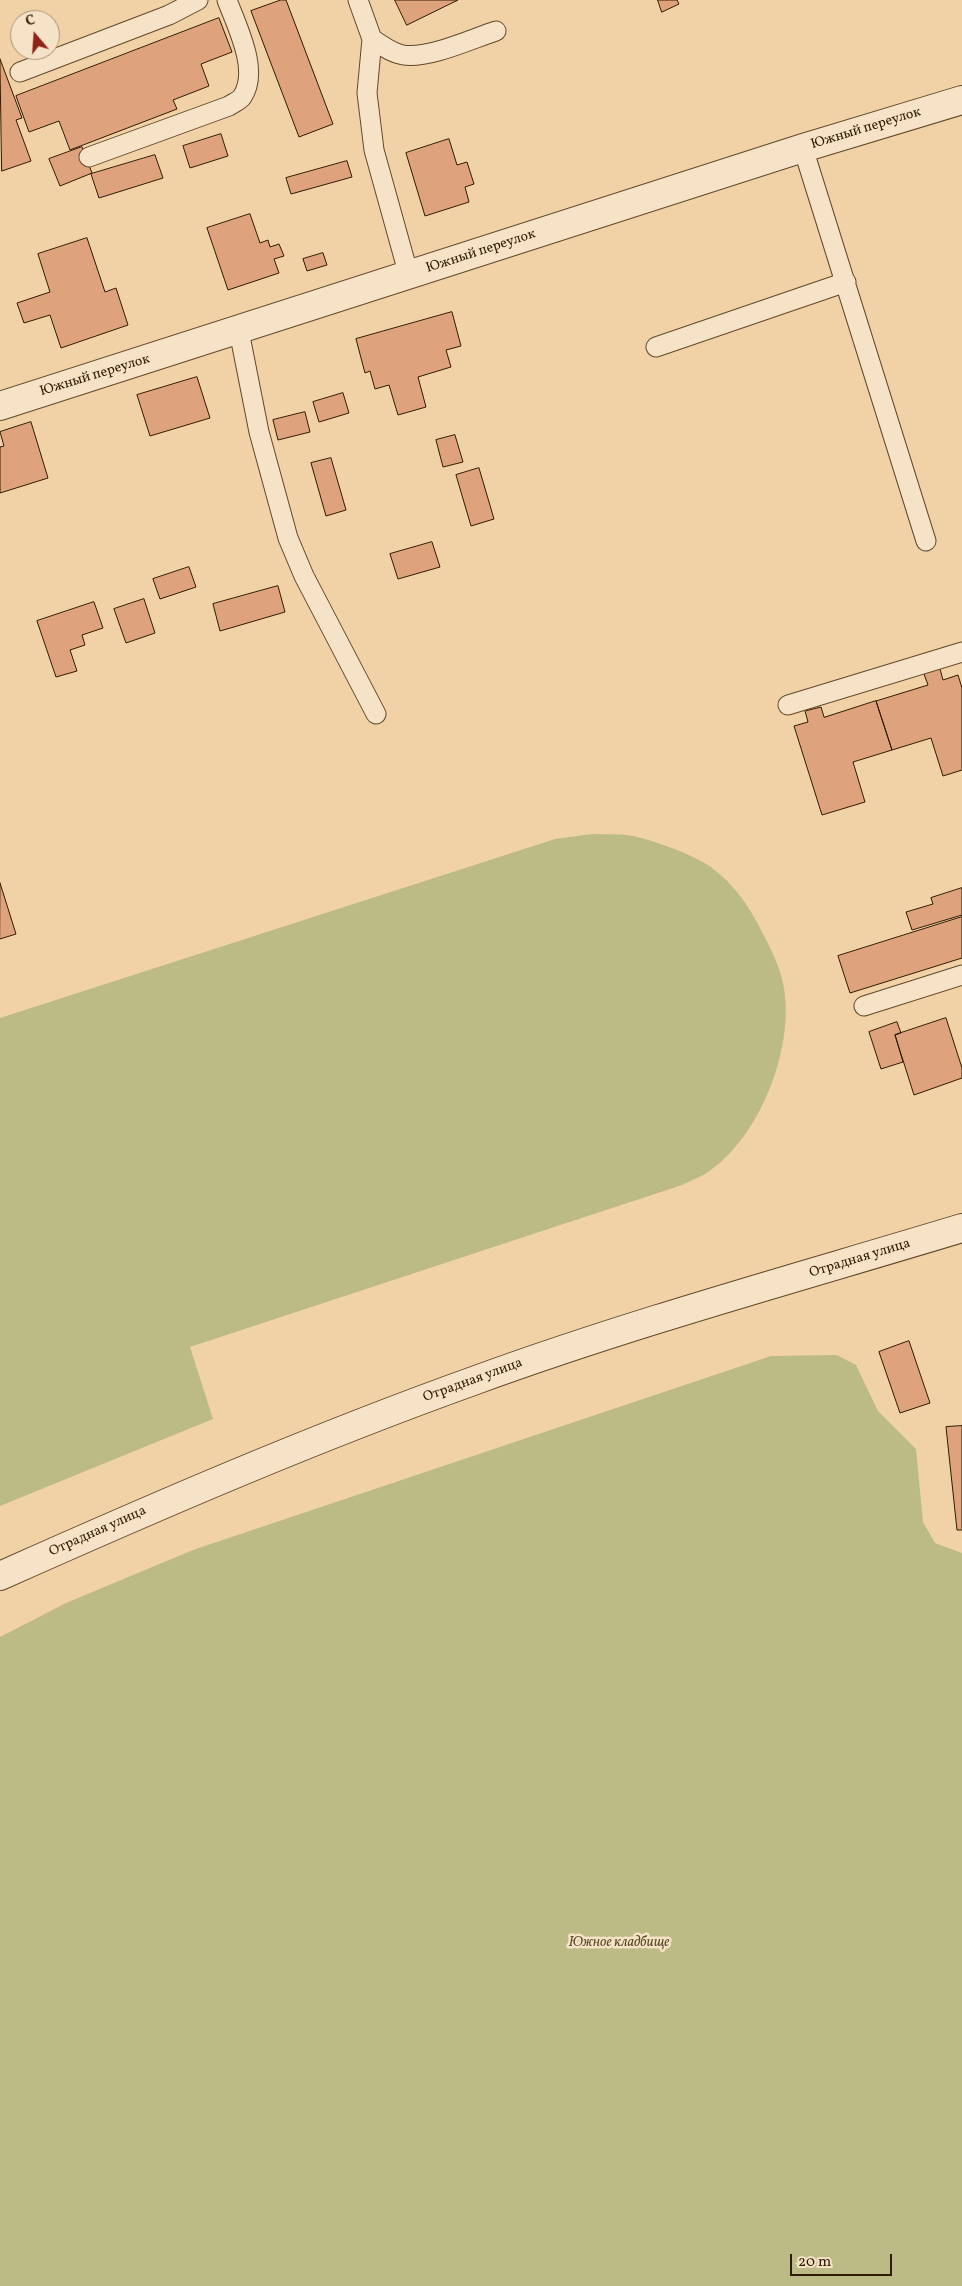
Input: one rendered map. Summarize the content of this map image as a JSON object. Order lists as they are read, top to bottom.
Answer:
{
  "streets": {
    "street": ["Южный переулок", "Отрадная улица"]
  },
  "parks": ["Южное кладбище"],
  "scale_bar": "20 m",
  "north": "top"
}
